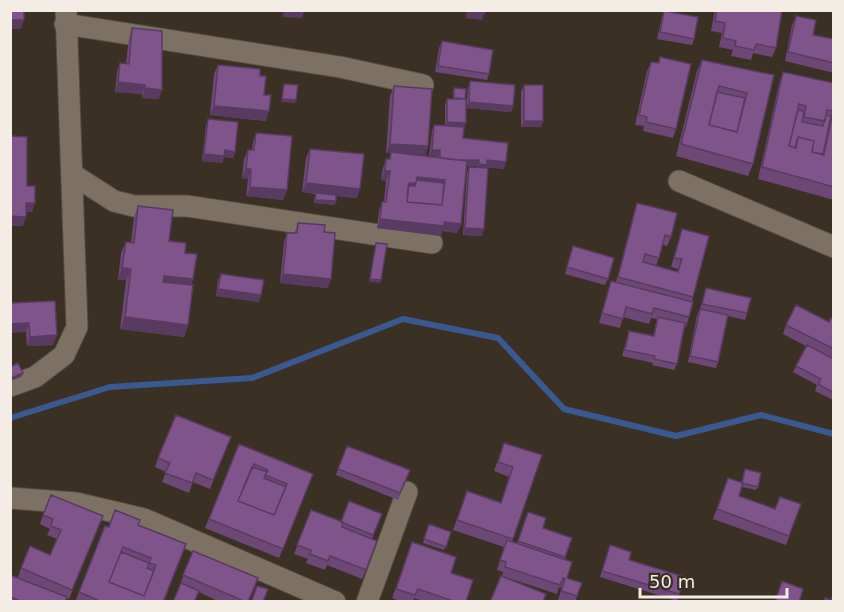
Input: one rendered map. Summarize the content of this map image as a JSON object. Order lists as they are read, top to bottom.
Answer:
{
  "scale_bar": "50 m"
}
